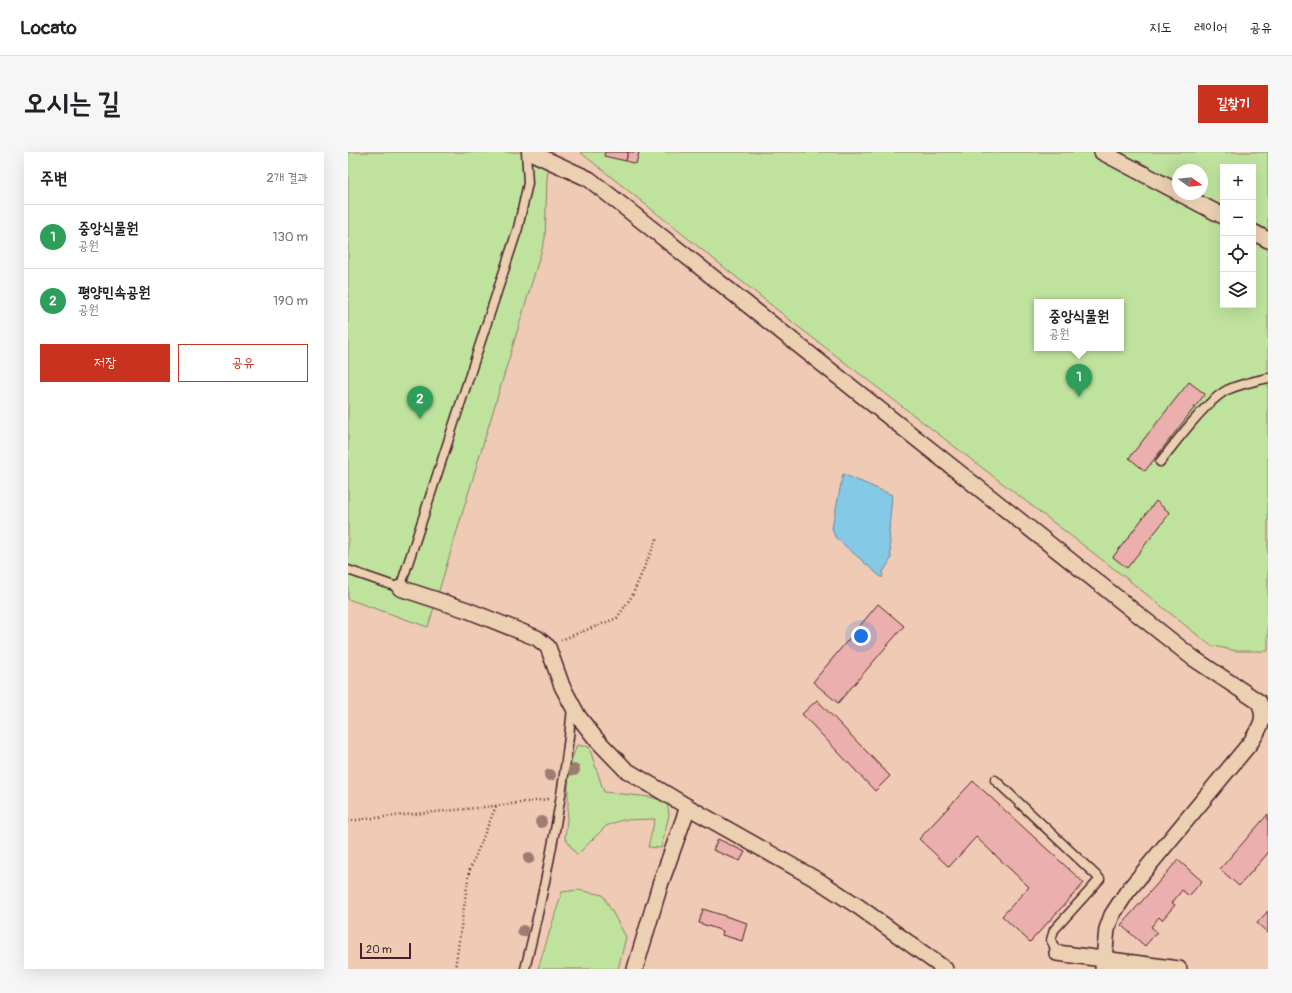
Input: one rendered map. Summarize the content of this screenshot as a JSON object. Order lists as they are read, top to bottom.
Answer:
{
  "scale_bar": "20 m",
  "north": "right",
  "page": {
    "header": "Locato",
    "nav": ["지도", "레이어", "공유"],
    "buttons": [
      "길찾기",
      ["저장", "공유"]
    ],
    "title": "오시는 길",
    "heading": ["주변", "2개 결과"],
    "map_buttons": ["+", "−"],
    "list": [
      {
        "mark": "1",
        "name": "중앙식물원",
        "note": "공원",
        "value": "130 m"
      },
      {
        "mark": "2",
        "name": "평양민속공원",
        "note": "공원",
        "value": "190 m"
      }
    ],
    "popup": ["중앙식물원", "공원"],
    "pins": ["1", "2"],
    "scale": "20 m"
  }
}
